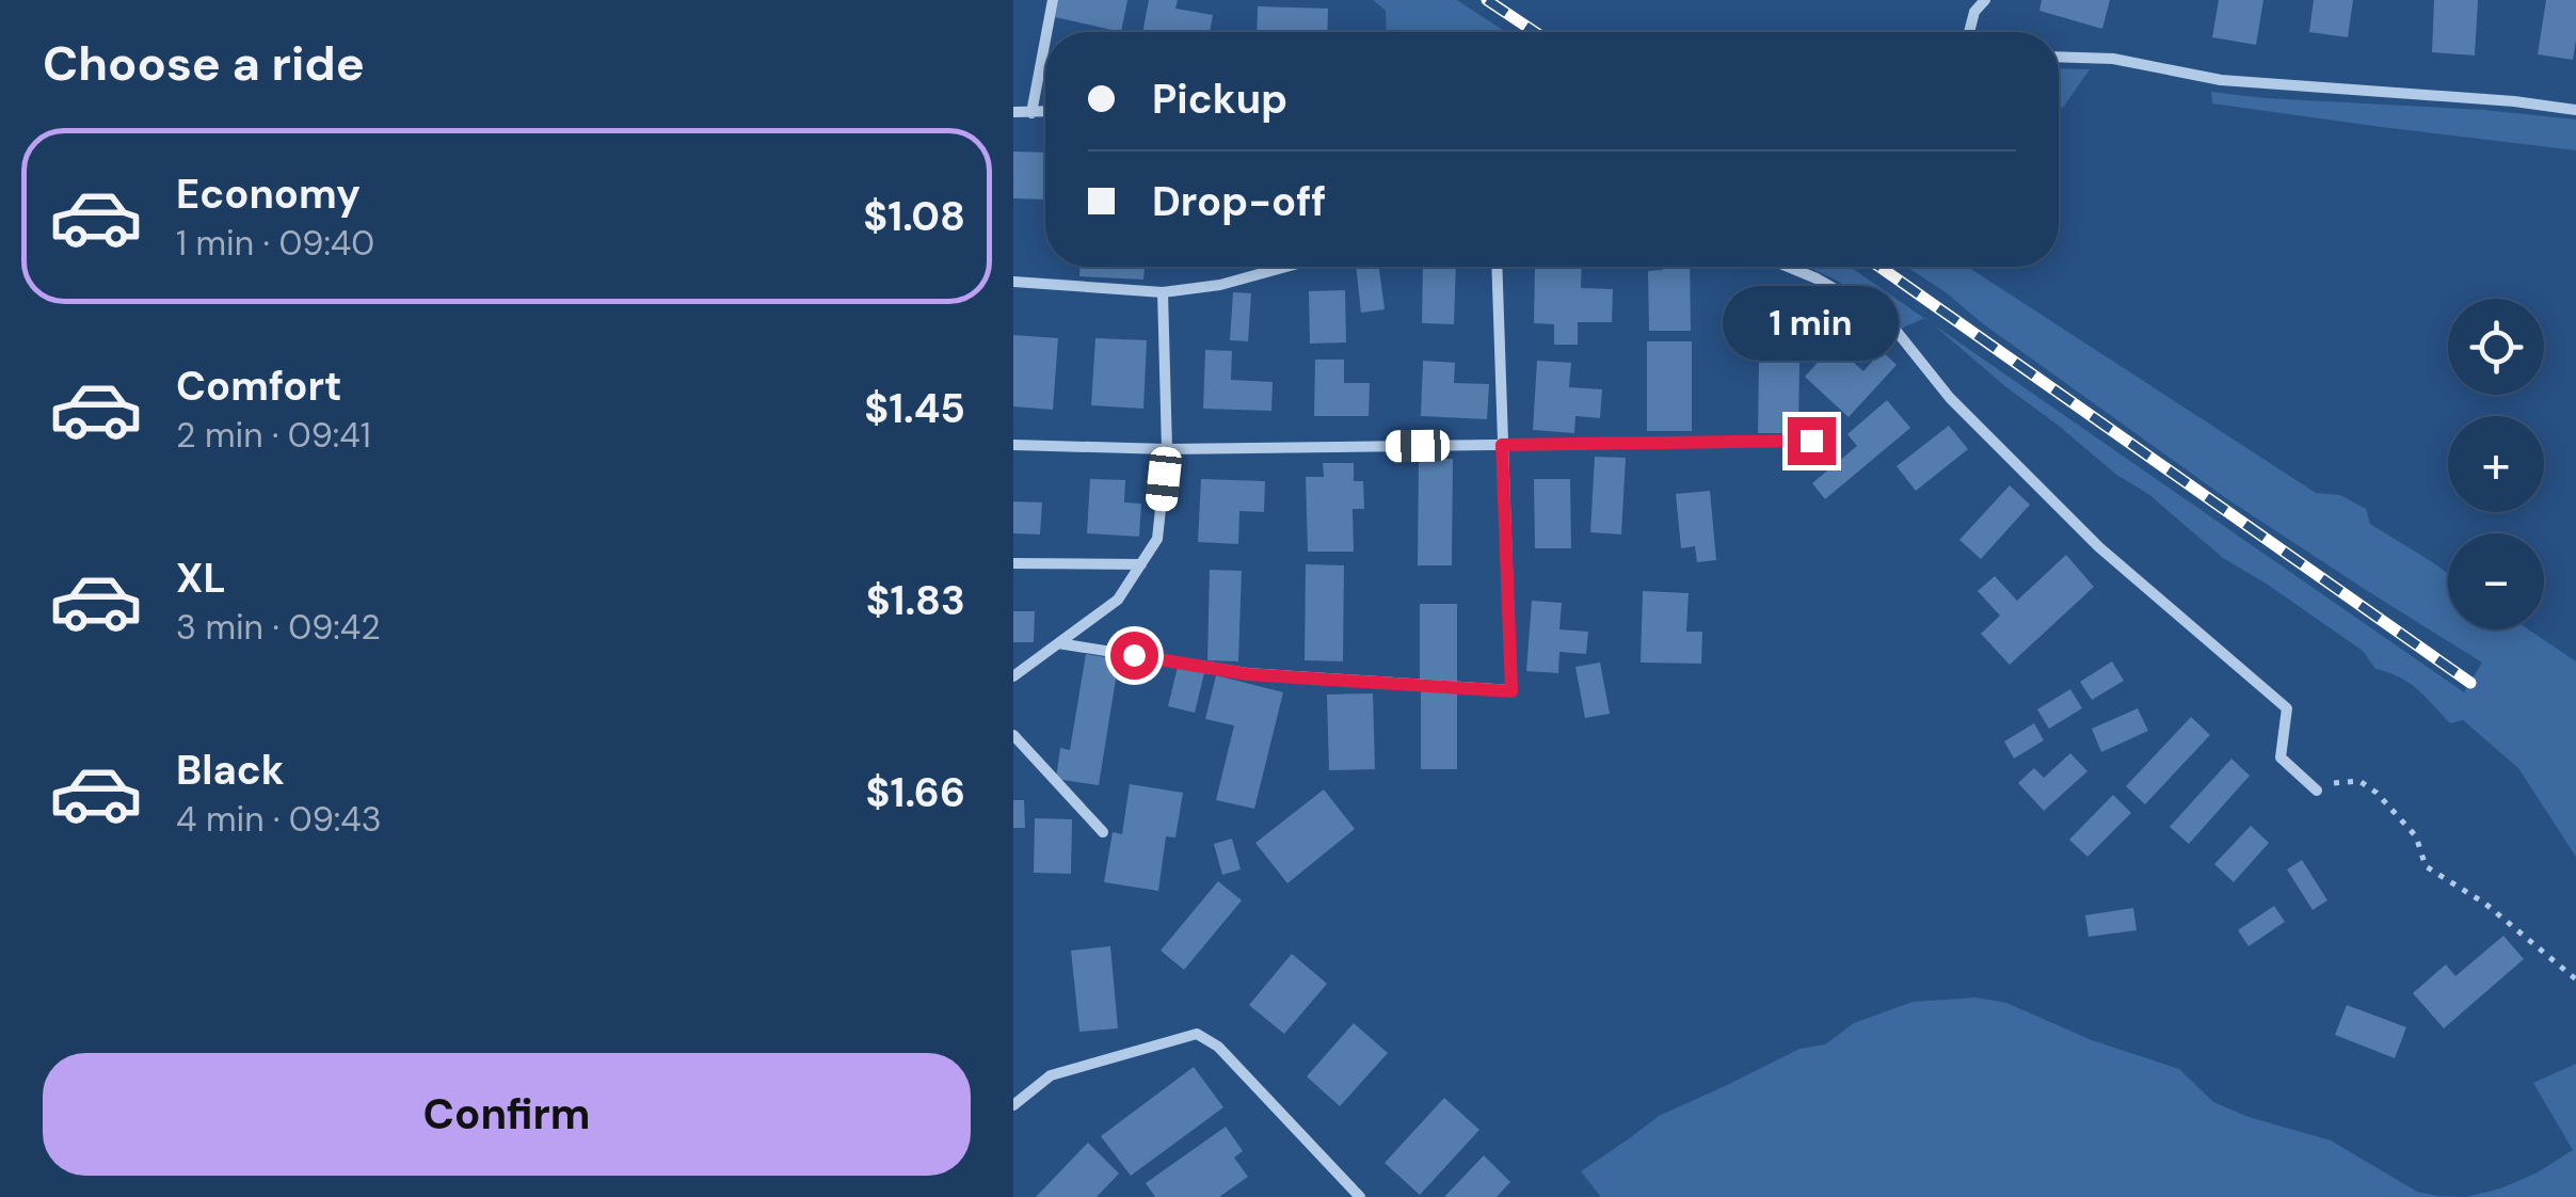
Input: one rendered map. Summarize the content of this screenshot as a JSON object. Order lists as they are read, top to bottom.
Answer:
{
  "page": {
    "heading": "Choose a ride",
    "banner": ["Pickup", "Drop-off"],
    "list": [
      {
        "name": "Economy",
        "note": "1 min · 09:40",
        "value": "$1.08"
      },
      {
        "name": "Comfort",
        "note": "2 min · 09:41",
        "value": "$1.45"
      },
      {
        "name": "XL",
        "note": "3 min · 09:42",
        "value": "$1.83"
      },
      {
        "name": "Black",
        "note": "4 min · 09:43",
        "value": "$1.66"
      }
    ],
    "bubble": "1 min",
    "map_buttons": ["+", "−"],
    "buttons": "Confirm"
  }
}
